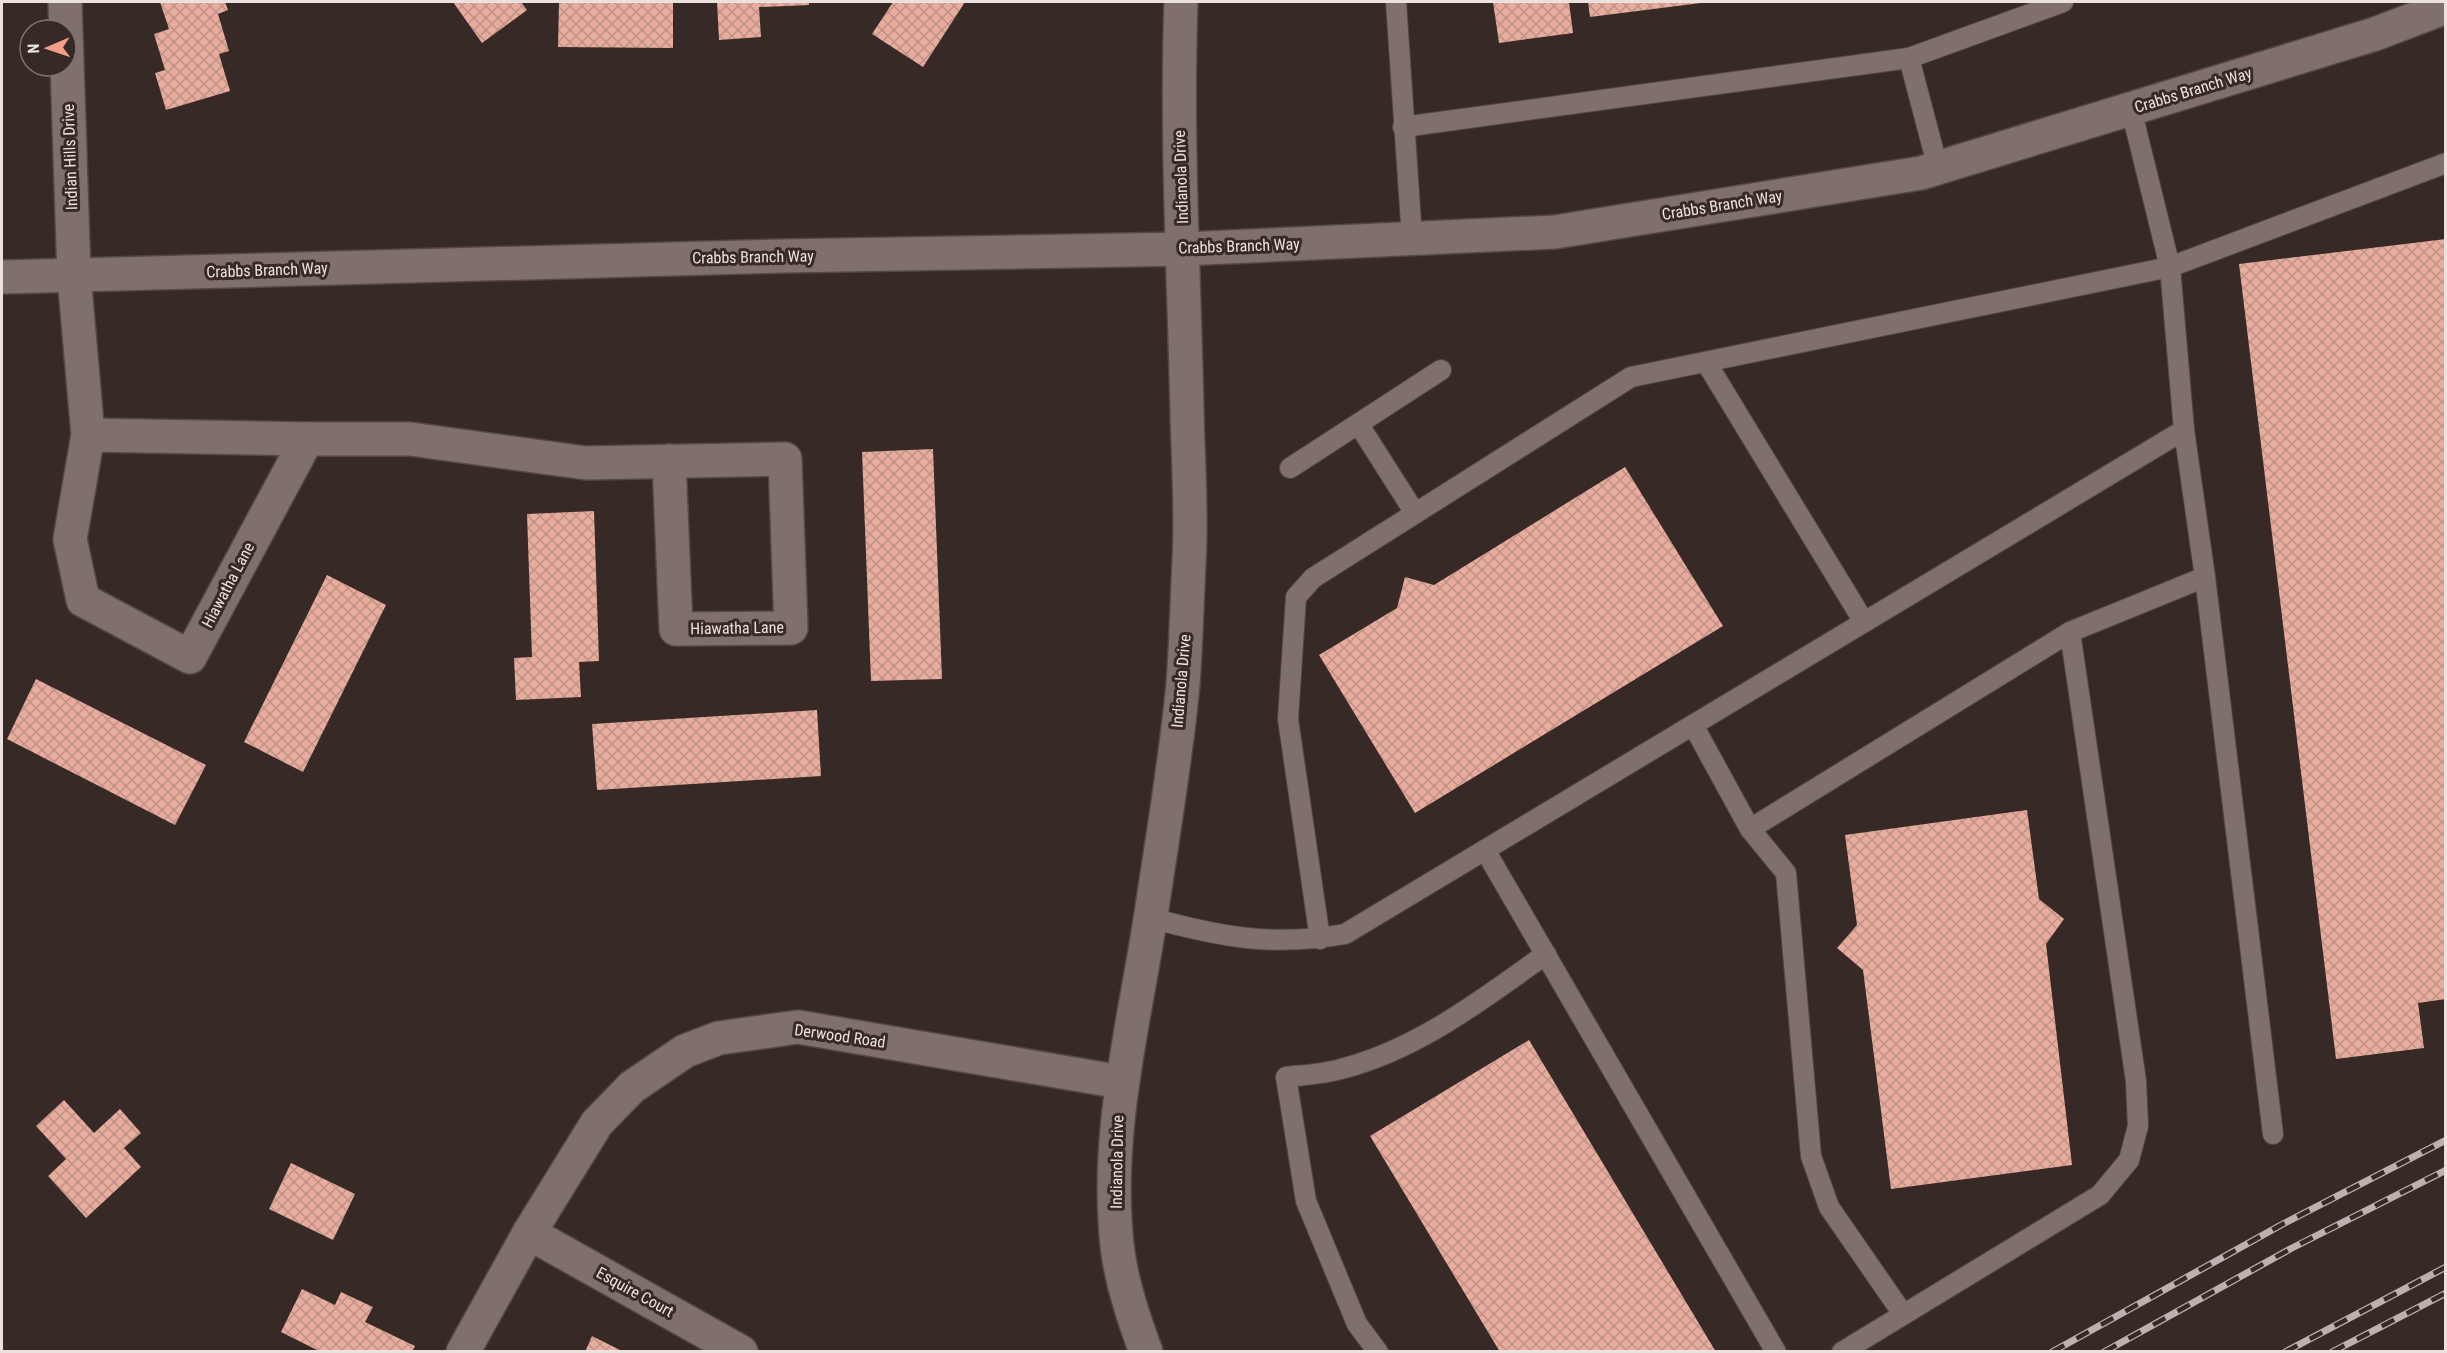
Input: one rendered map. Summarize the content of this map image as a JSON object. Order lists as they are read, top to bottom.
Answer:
{
  "streets": {
    "street": [
      "Crabbs Branch Way",
      "Indian Hills Drive",
      "Indianola Drive",
      "Hiawatha Lane",
      "Derwood Road",
      "Esquire Court"
    ]
  },
  "crossings": [
    ["Crabbs Branch Way", "Indian Hills Drive"],
    ["Crabbs Branch Way", "Indianola Drive"],
    ["Crabbs Branch Way", "Hiawatha Lane"],
    ["Indian Hills Drive", "Hiawatha Lane"],
    ["Indianola Drive", "Derwood Road"],
    ["Derwood Road", "Esquire Court"]
  ],
  "north": "left"
}
